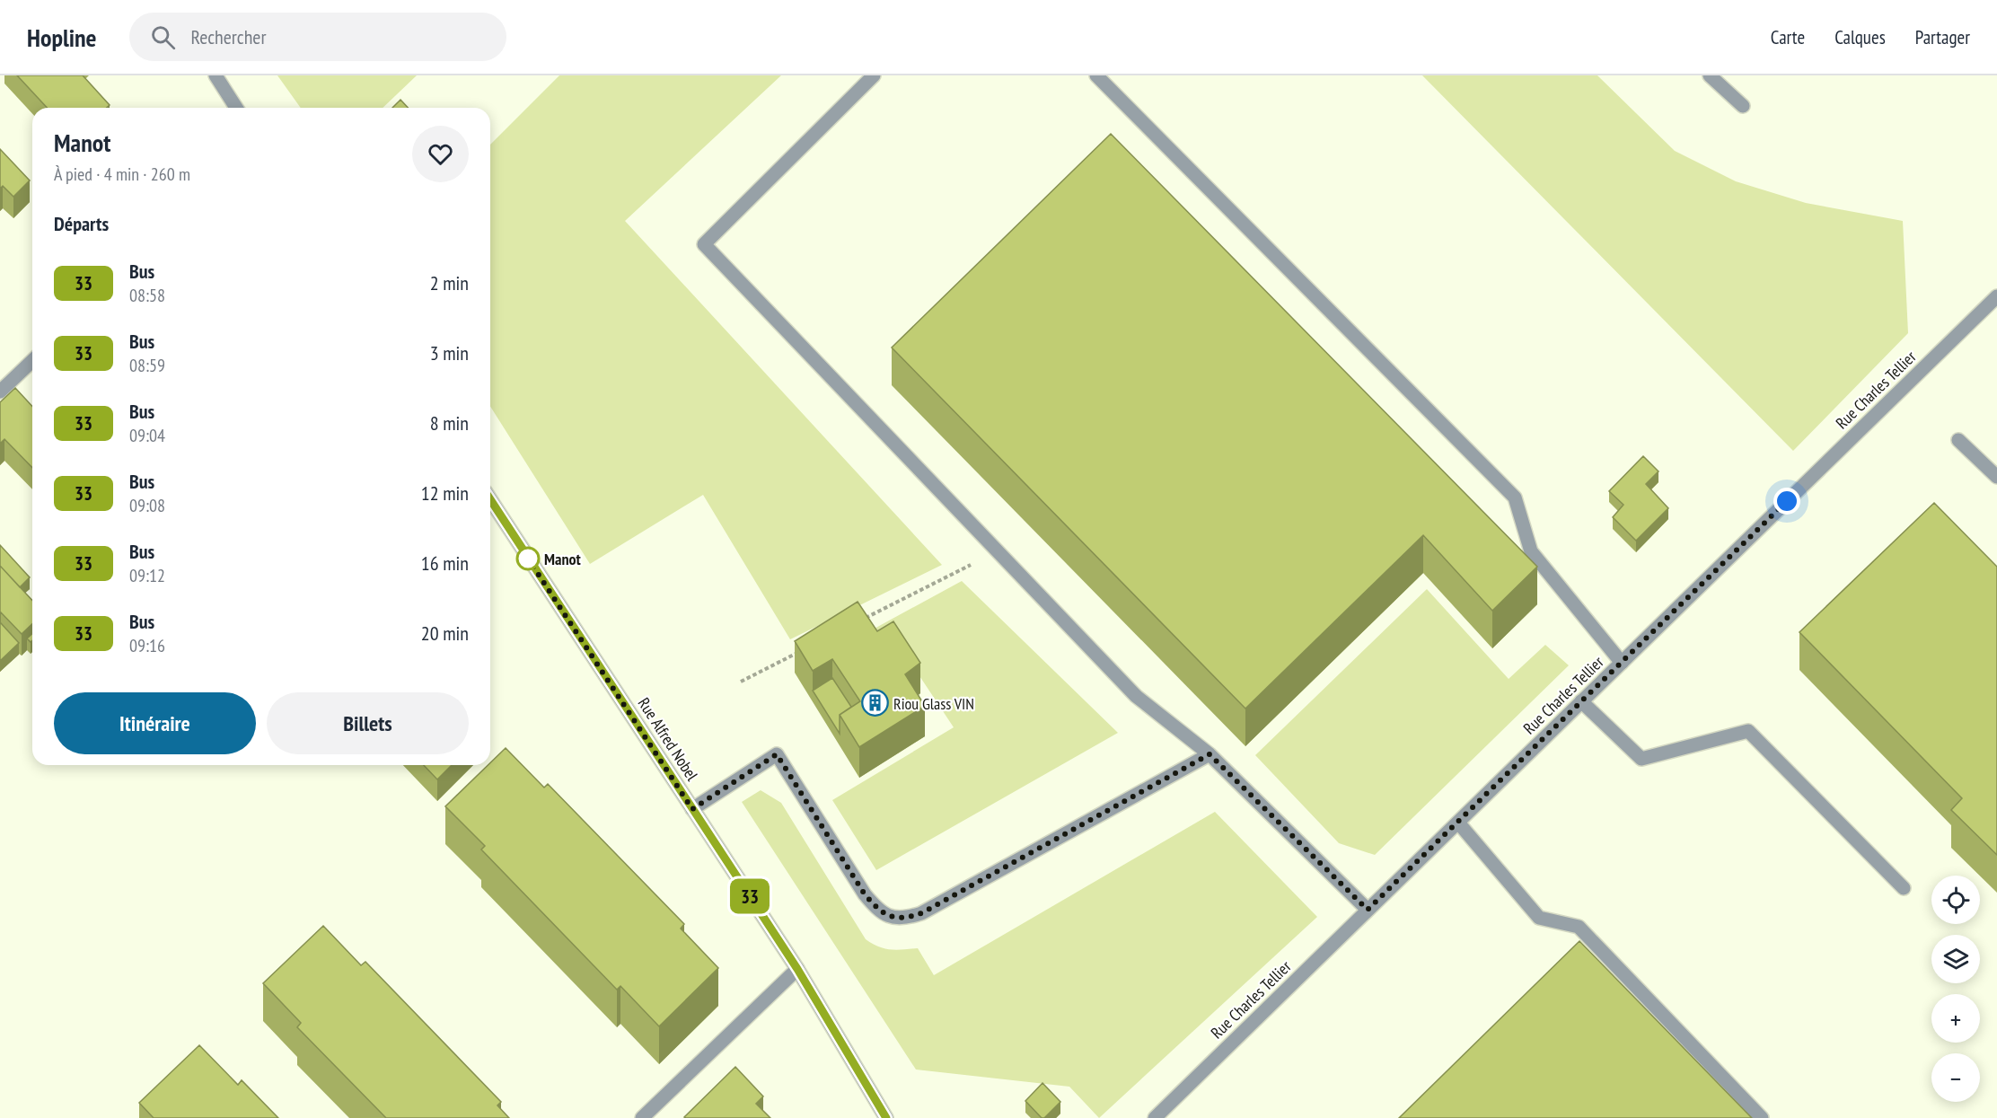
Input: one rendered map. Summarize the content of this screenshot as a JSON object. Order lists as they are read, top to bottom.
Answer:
{
  "streets": {
    "street": ["Rue Charles Tellier", "Rue Alfred Nobel"]
  },
  "places": {
    "other": ["Manot"],
    "building": ["Riou Glass VIN"]
  },
  "lines": ["bus line 33"],
  "page": {
    "header": "Hopline",
    "search": "Rechercher",
    "nav": ["Carte", "Calques", "Partager"],
    "on_map": "33",
    "heading": [
      ["Manot", "À pied · 4 min · 260 m"],
      "Départs"
    ],
    "list": [
      {
        "mark": "33",
        "name": "Bus",
        "note": "08:58",
        "value": "2 min"
      },
      {
        "mark": "33",
        "name": "Bus",
        "note": "08:59",
        "value": "3 min"
      },
      {
        "mark": "33",
        "name": "Bus",
        "note": "09:04",
        "value": "8 min"
      },
      {
        "mark": "33",
        "name": "Bus",
        "note": "09:08",
        "value": "12 min"
      },
      {
        "mark": "33",
        "name": "Bus",
        "note": "09:12",
        "value": "16 min"
      },
      {
        "mark": "33",
        "name": "Bus",
        "note": "09:16",
        "value": "20 min"
      }
    ],
    "buttons": ["Itinéraire", "Billets"],
    "map_buttons": ["+", "−"]
  }
}
